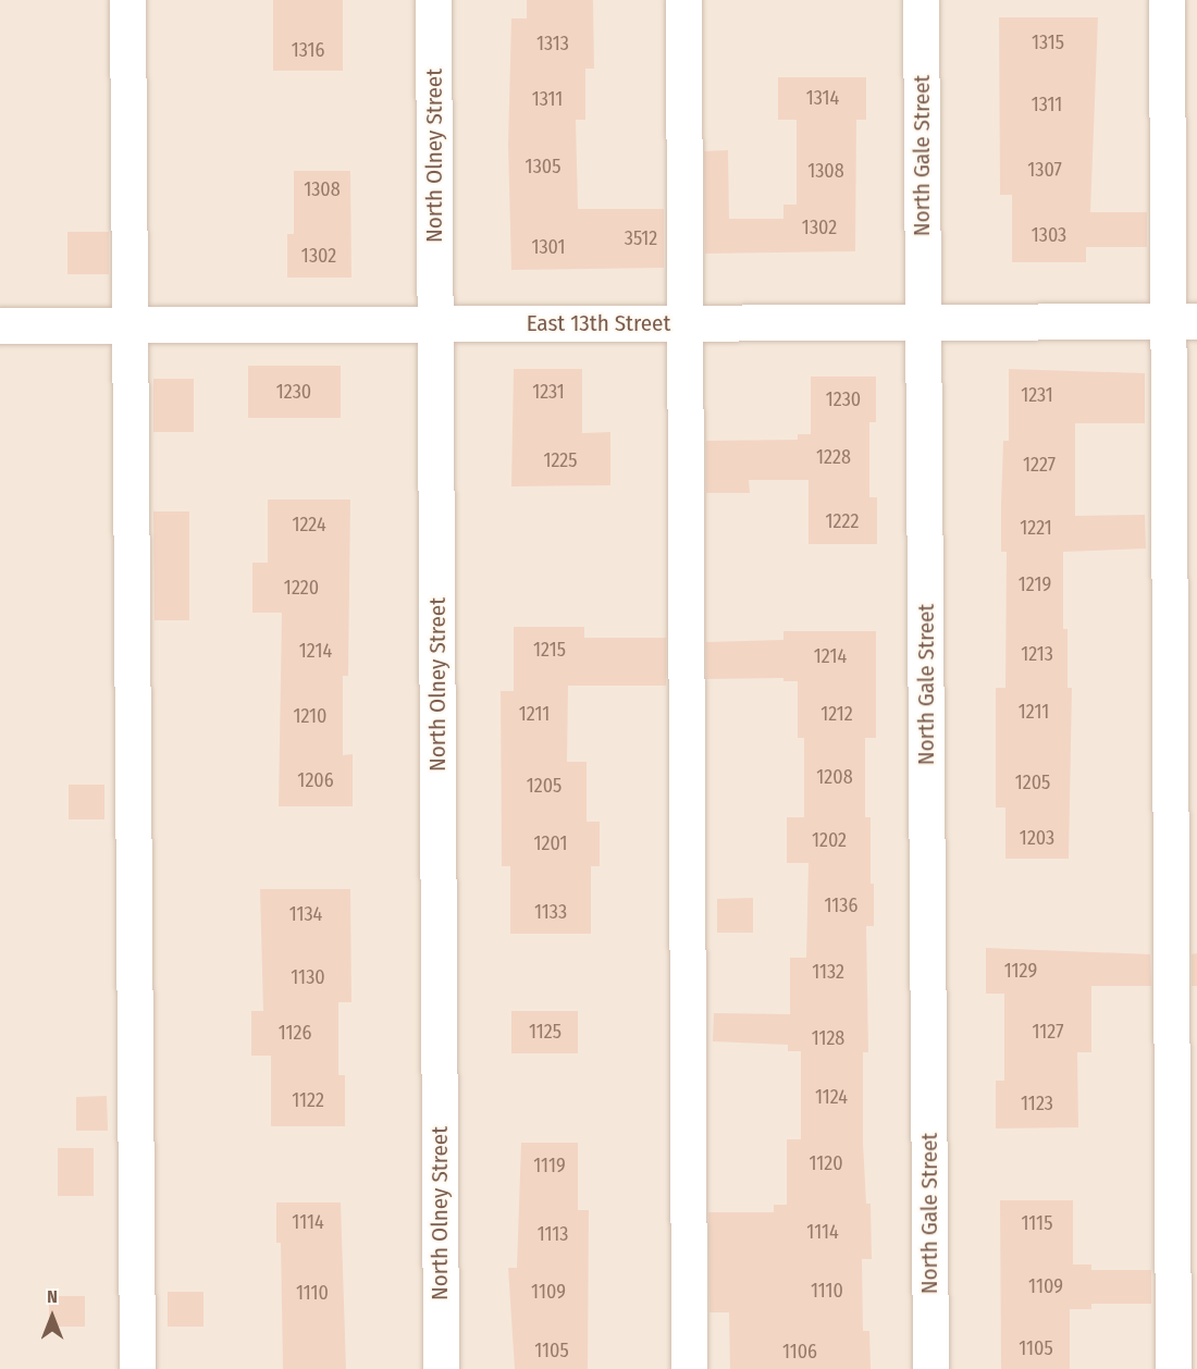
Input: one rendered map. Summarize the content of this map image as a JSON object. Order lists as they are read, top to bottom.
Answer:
{
  "streets": {
    "street": ["North Olney Street", "North Gale Street", "East 13th Street"]
  },
  "crossings": [
    ["North Olney Street", "East 13th Street"],
    ["North Gale Street", "East 13th Street"]
  ],
  "house_numbers": [
    "1315",
    "1313",
    "1316",
    "1314",
    "1311",
    "1311",
    "1305",
    "1307",
    "1308",
    "1308",
    "1302",
    "1303",
    "3512",
    "1301",
    "1302",
    "1230",
    "1231",
    "1231",
    "1230",
    "1228",
    "1225",
    "1227",
    "1222",
    "1224",
    "1221",
    "1219",
    "1220",
    "1215",
    "1214",
    "1213",
    "1214",
    "1211",
    "1211",
    "1212",
    "1210",
    "1208",
    "1206",
    "1205",
    "1205",
    "1203",
    "1202",
    "1201",
    "1136",
    "1133",
    "1134",
    "1129",
    "1132",
    "1130",
    "1125",
    "1127",
    "1126",
    "1128",
    "1124",
    "1122",
    "1123",
    "1120",
    "1119",
    "1114",
    "1115",
    "1114",
    "1113",
    "1109",
    "1110",
    "1109",
    "1110",
    "1105",
    "1105",
    "1106"
  ],
  "north": "top"
}
